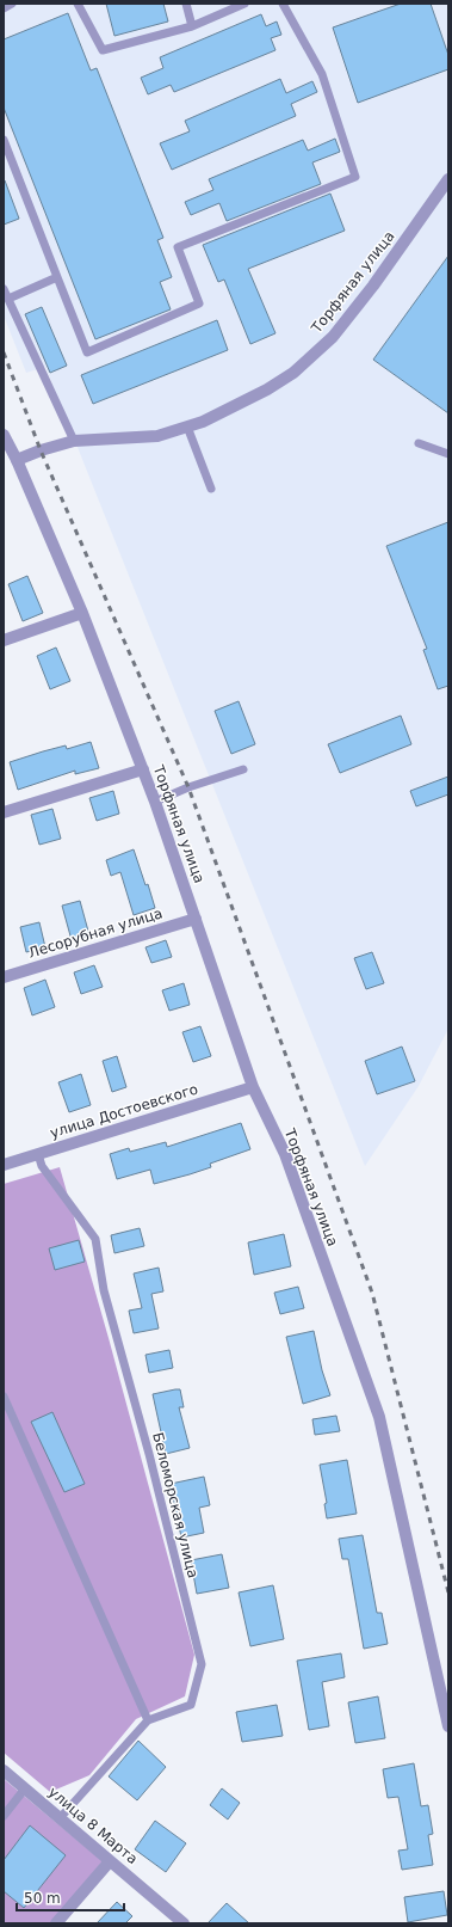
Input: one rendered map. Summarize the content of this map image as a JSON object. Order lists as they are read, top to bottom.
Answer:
{
  "streets": {
    "street": [
      "Торфяная улица",
      "Лесорубная улица",
      "улица Достоевского",
      "улица 8 Марта"
    ],
    "lane": ["Беломорская улица"]
  },
  "crossings": [
    ["Торфяная улица", "Лесорубная улица"],
    ["Торфяная улица", "улица Достоевского"],
    ["улица Достоевского", "Беломорская улица"],
    ["Беломорская улица", "улица 8 Марта"]
  ],
  "scale_bar": "50 m"
}
